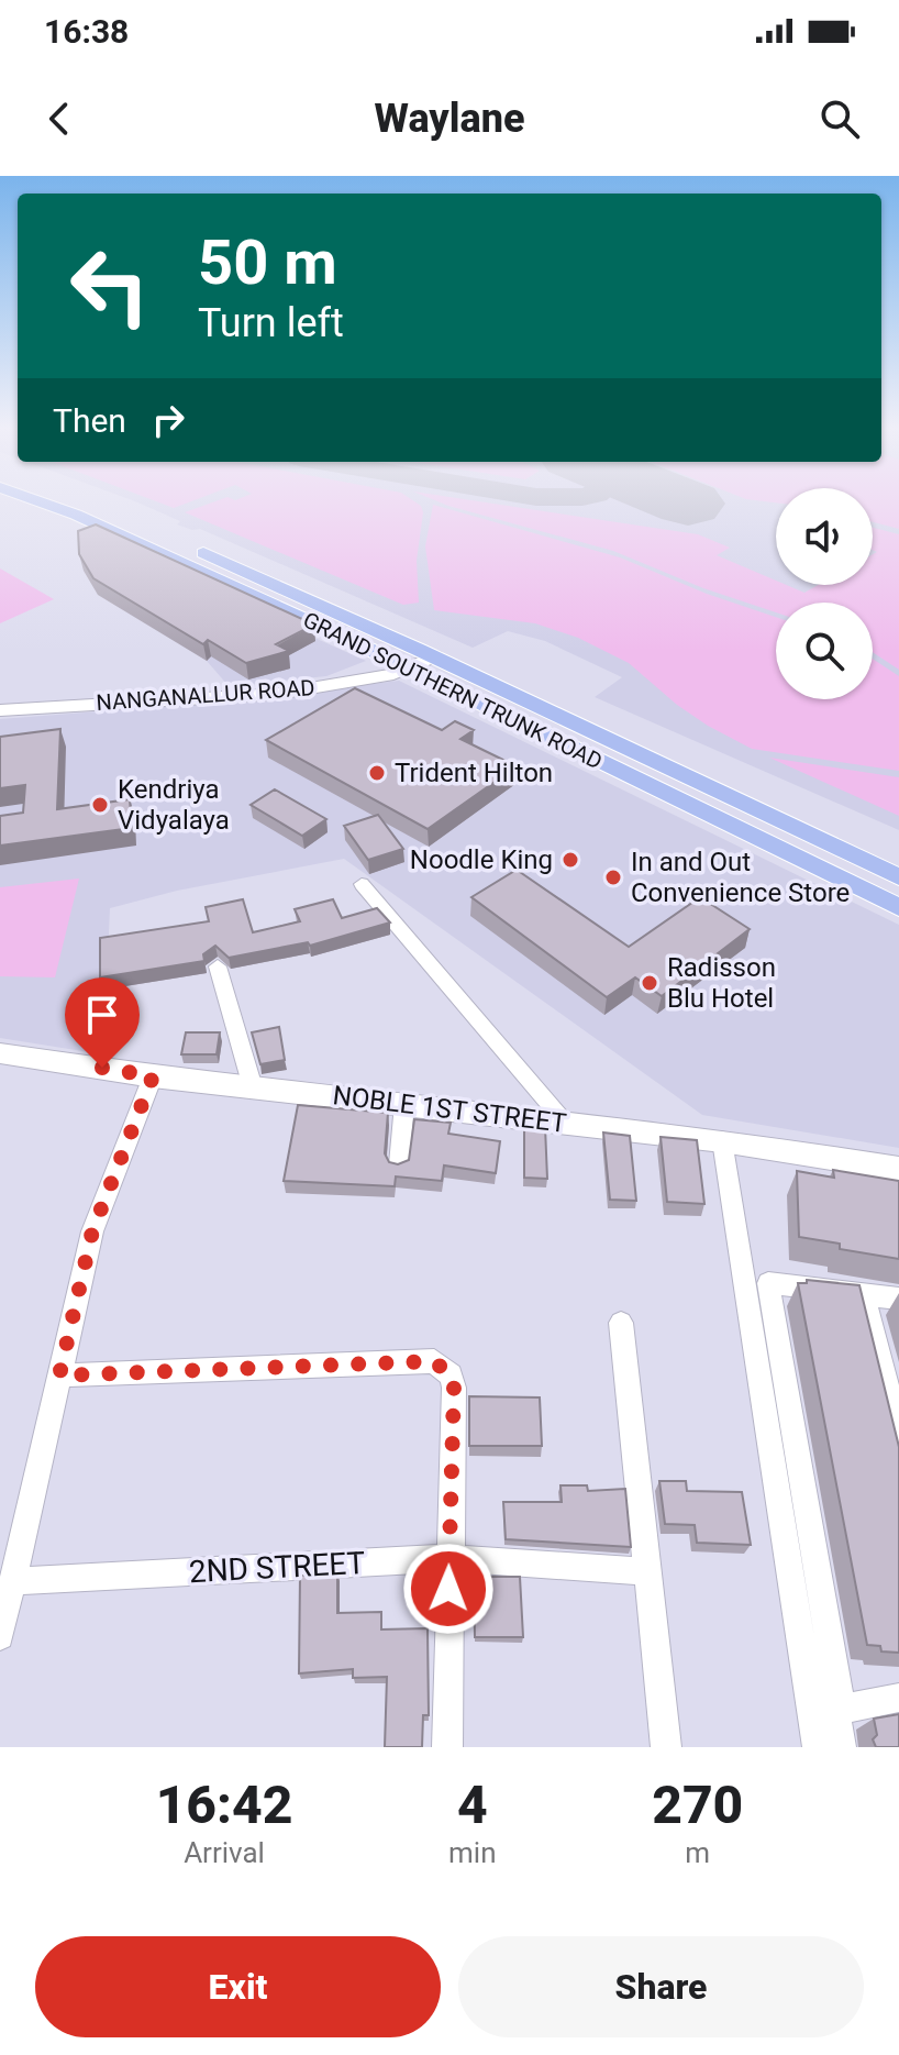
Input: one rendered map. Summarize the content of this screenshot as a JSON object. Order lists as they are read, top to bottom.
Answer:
{
  "streets": {
    "main road": ["GRAND SOUTHERN TRUNK ROAD"],
    "street": ["NANGANALLUR ROAD", "NOBLE 1ST STREET", "2ND STREET"]
  },
  "crossings": [
    ["GRAND SOUTHERN TRUNK ROAD", "NANGANALLUR ROAD"]
  ],
  "places": [
    "Trident Hilton",
    "Kendriya Vidyalaya",
    "Noodle King",
    "In and Out Convenience Store",
    "Radisson Blu Hotel"
  ],
  "page": {
    "status": "16:38",
    "header": "Waylane",
    "turn": ["50 m", "Turn left"],
    "then": "Then",
    "eta": [
      "16:42",
      "Arrival",
      "4",
      "min",
      "270",
      "m"
    ],
    "buttons": ["Exit", "Share"]
  }
}
